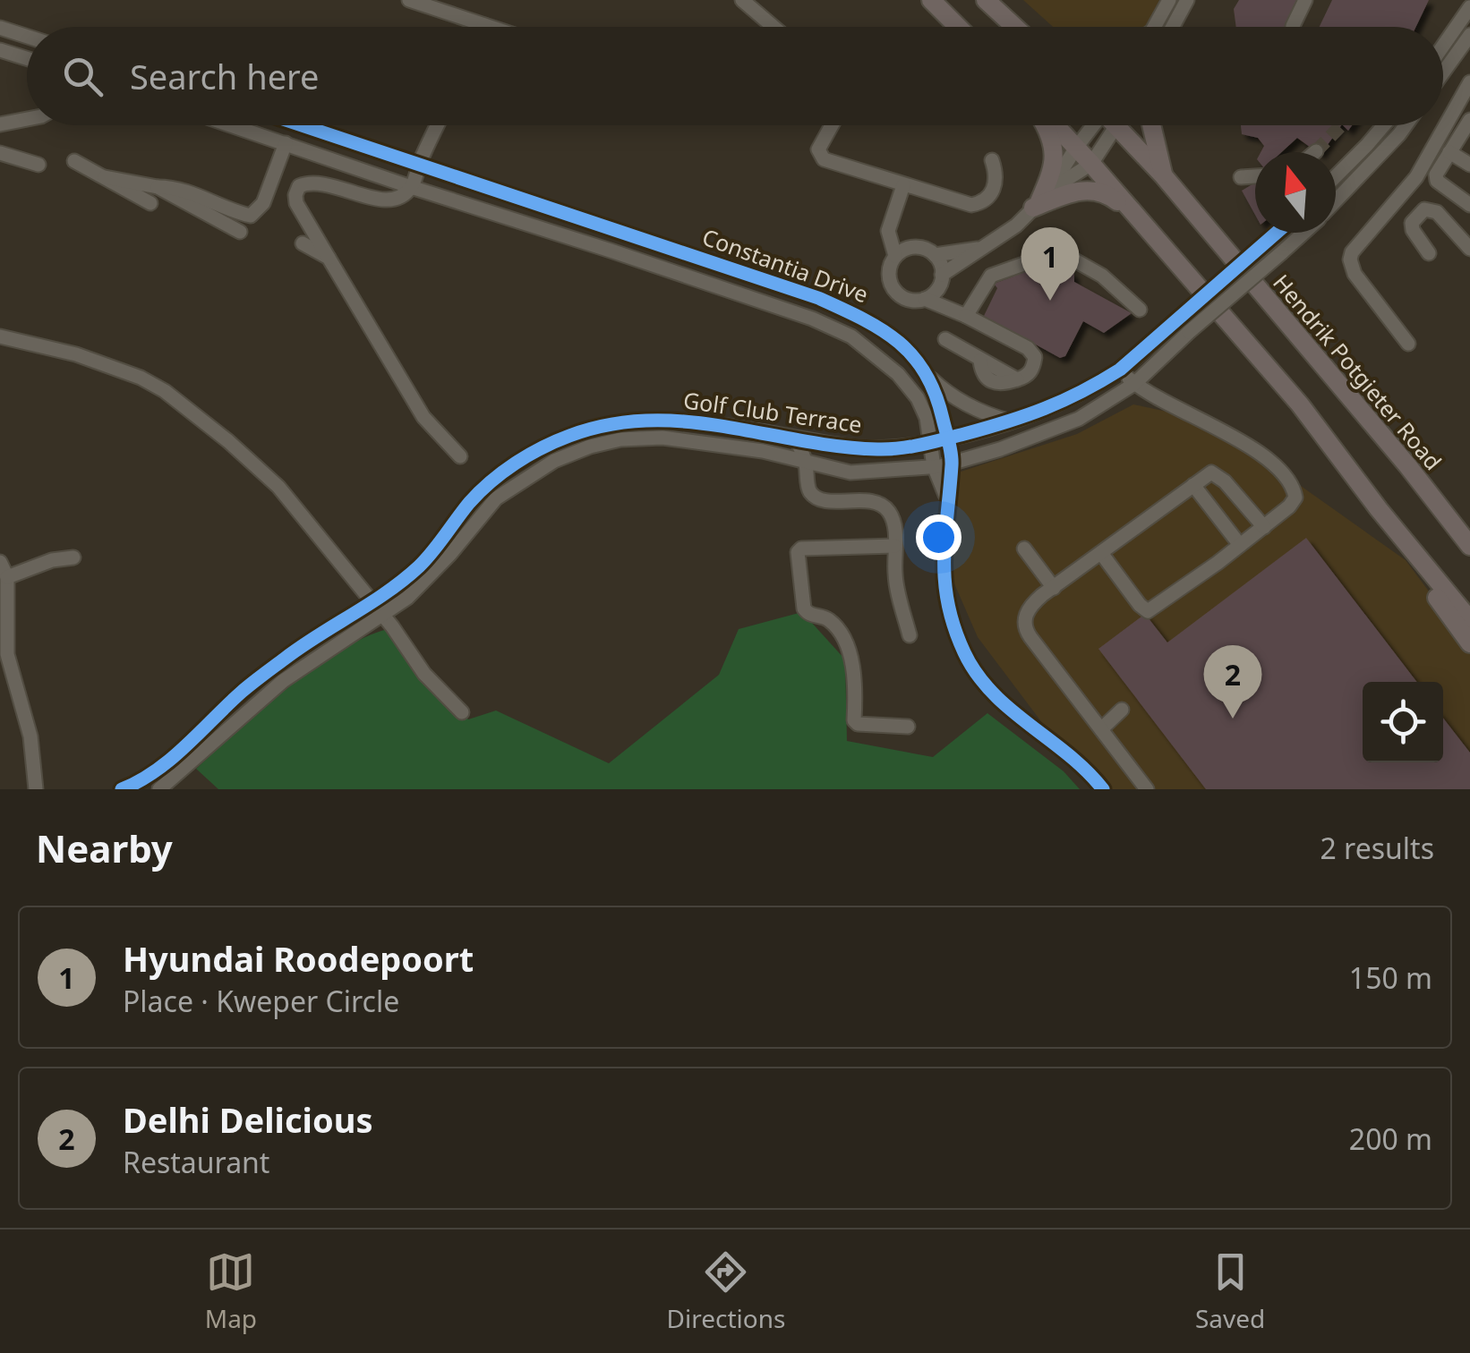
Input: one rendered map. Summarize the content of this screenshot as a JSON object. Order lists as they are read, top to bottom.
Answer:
{
  "streets": {
    "main road": ["Hendrik Potgieter Road"],
    "street": ["Constantia Drive", "Golf Club Terrace"]
  },
  "crossings": [
    ["Constantia Drive", "Golf Club Terrace"]
  ],
  "north": "top",
  "page": {
    "search": "Search here",
    "pins": ["1", "2"],
    "heading": ["Nearby", "2 results"],
    "list": [
      {
        "mark": "1",
        "name": "Hyundai Roodepoort",
        "note": "Place · Kweper Circle",
        "value": "150 m"
      },
      {
        "mark": "2",
        "name": "Delhi Delicious",
        "note": "Restaurant",
        "value": "200 m"
      }
    ],
    "nav": ["Map", "Directions", "Saved"]
  }
}
